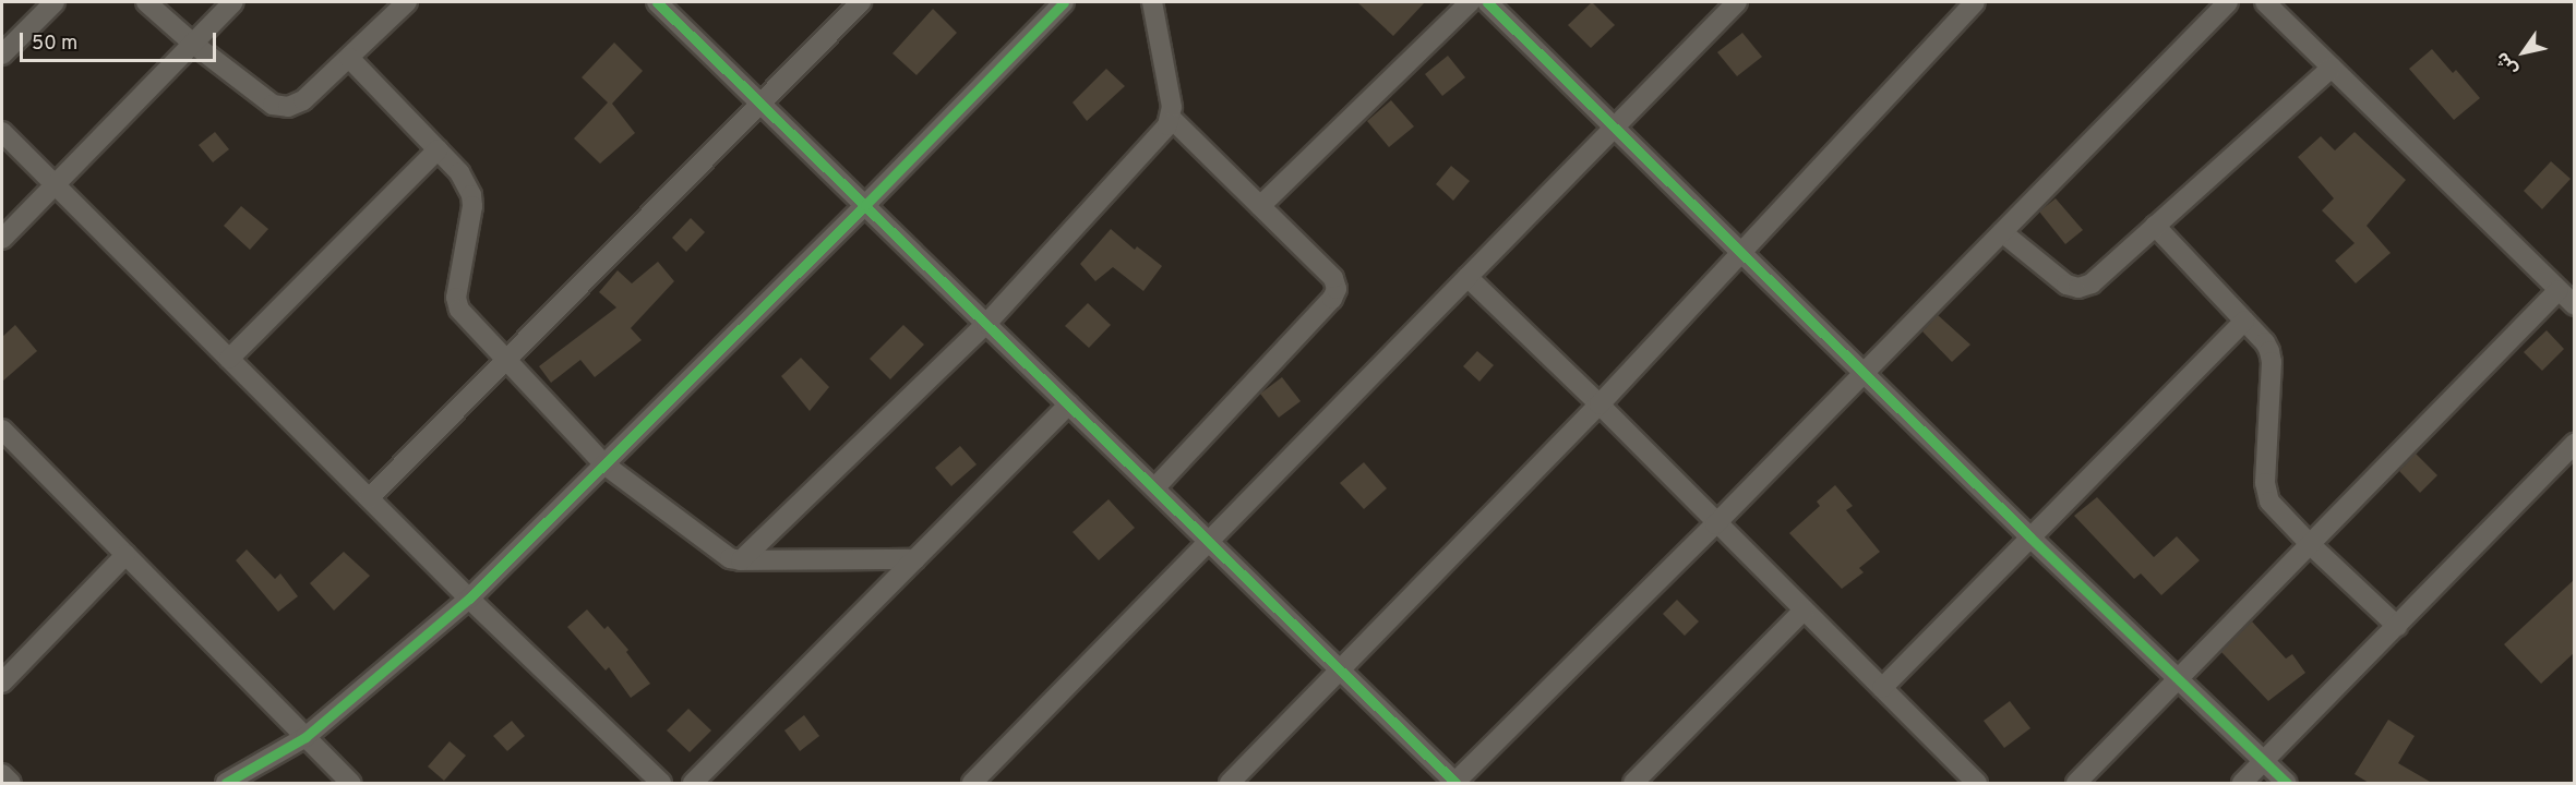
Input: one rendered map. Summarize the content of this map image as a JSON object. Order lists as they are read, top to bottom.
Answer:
{
  "scale_bar": "50 m",
  "north": "bottom left"
}
